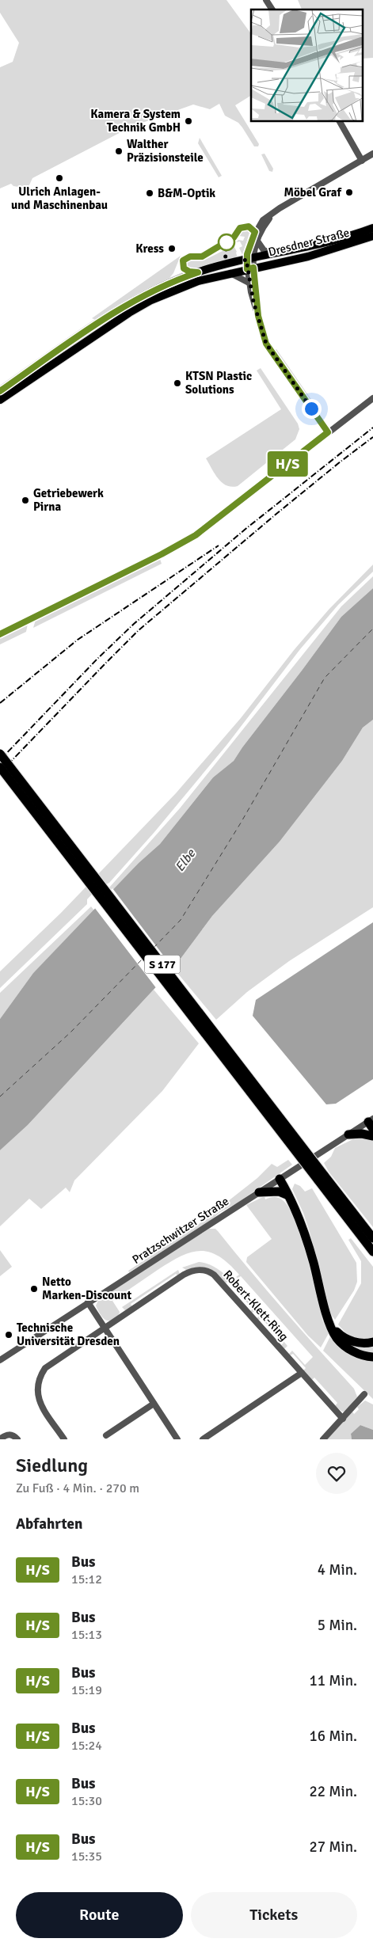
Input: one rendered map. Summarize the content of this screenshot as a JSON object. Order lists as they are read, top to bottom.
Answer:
{
  "streets": {
    "highway": ["S 177"],
    "main road": ["Dresdner Straße"],
    "street": ["Pratzschwitzer Straße", "Robert-Klett-Ring"]
  },
  "water": ["Elbe"],
  "places": [
    "Kamera & System Technik GmbH",
    "Walther Präzisionsteile",
    "Ulrich Anlagen- und Maschinenbau",
    "Möbel Graf",
    "B&M-Optik",
    "Kress",
    "KTSN Plastic Solutions",
    "Getriebewerk Pirna",
    "Netto Marken-Discount",
    "Technische Universität Dresden"
  ],
  "lines": ["bus line H/S"],
  "page": {
    "on_map": "H/S",
    "heading": [
      ["Siedlung", "Zu Fuß · 4 Min. · 270 m"],
      "Abfahrten"
    ],
    "list": [
      {
        "mark": "H/S",
        "name": "Bus",
        "note": "15:12",
        "value": "4 Min."
      },
      {
        "mark": "H/S",
        "name": "Bus",
        "note": "15:13",
        "value": "5 Min."
      },
      {
        "mark": "H/S",
        "name": "Bus",
        "note": "15:19",
        "value": "11 Min."
      },
      {
        "mark": "H/S",
        "name": "Bus",
        "note": "15:24",
        "value": "16 Min."
      },
      {
        "mark": "H/S",
        "name": "Bus",
        "note": "15:30",
        "value": "22 Min."
      },
      {
        "mark": "H/S",
        "name": "Bus",
        "note": "15:35",
        "value": "27 Min."
      }
    ],
    "buttons": ["Route", "Tickets"]
  }
}
